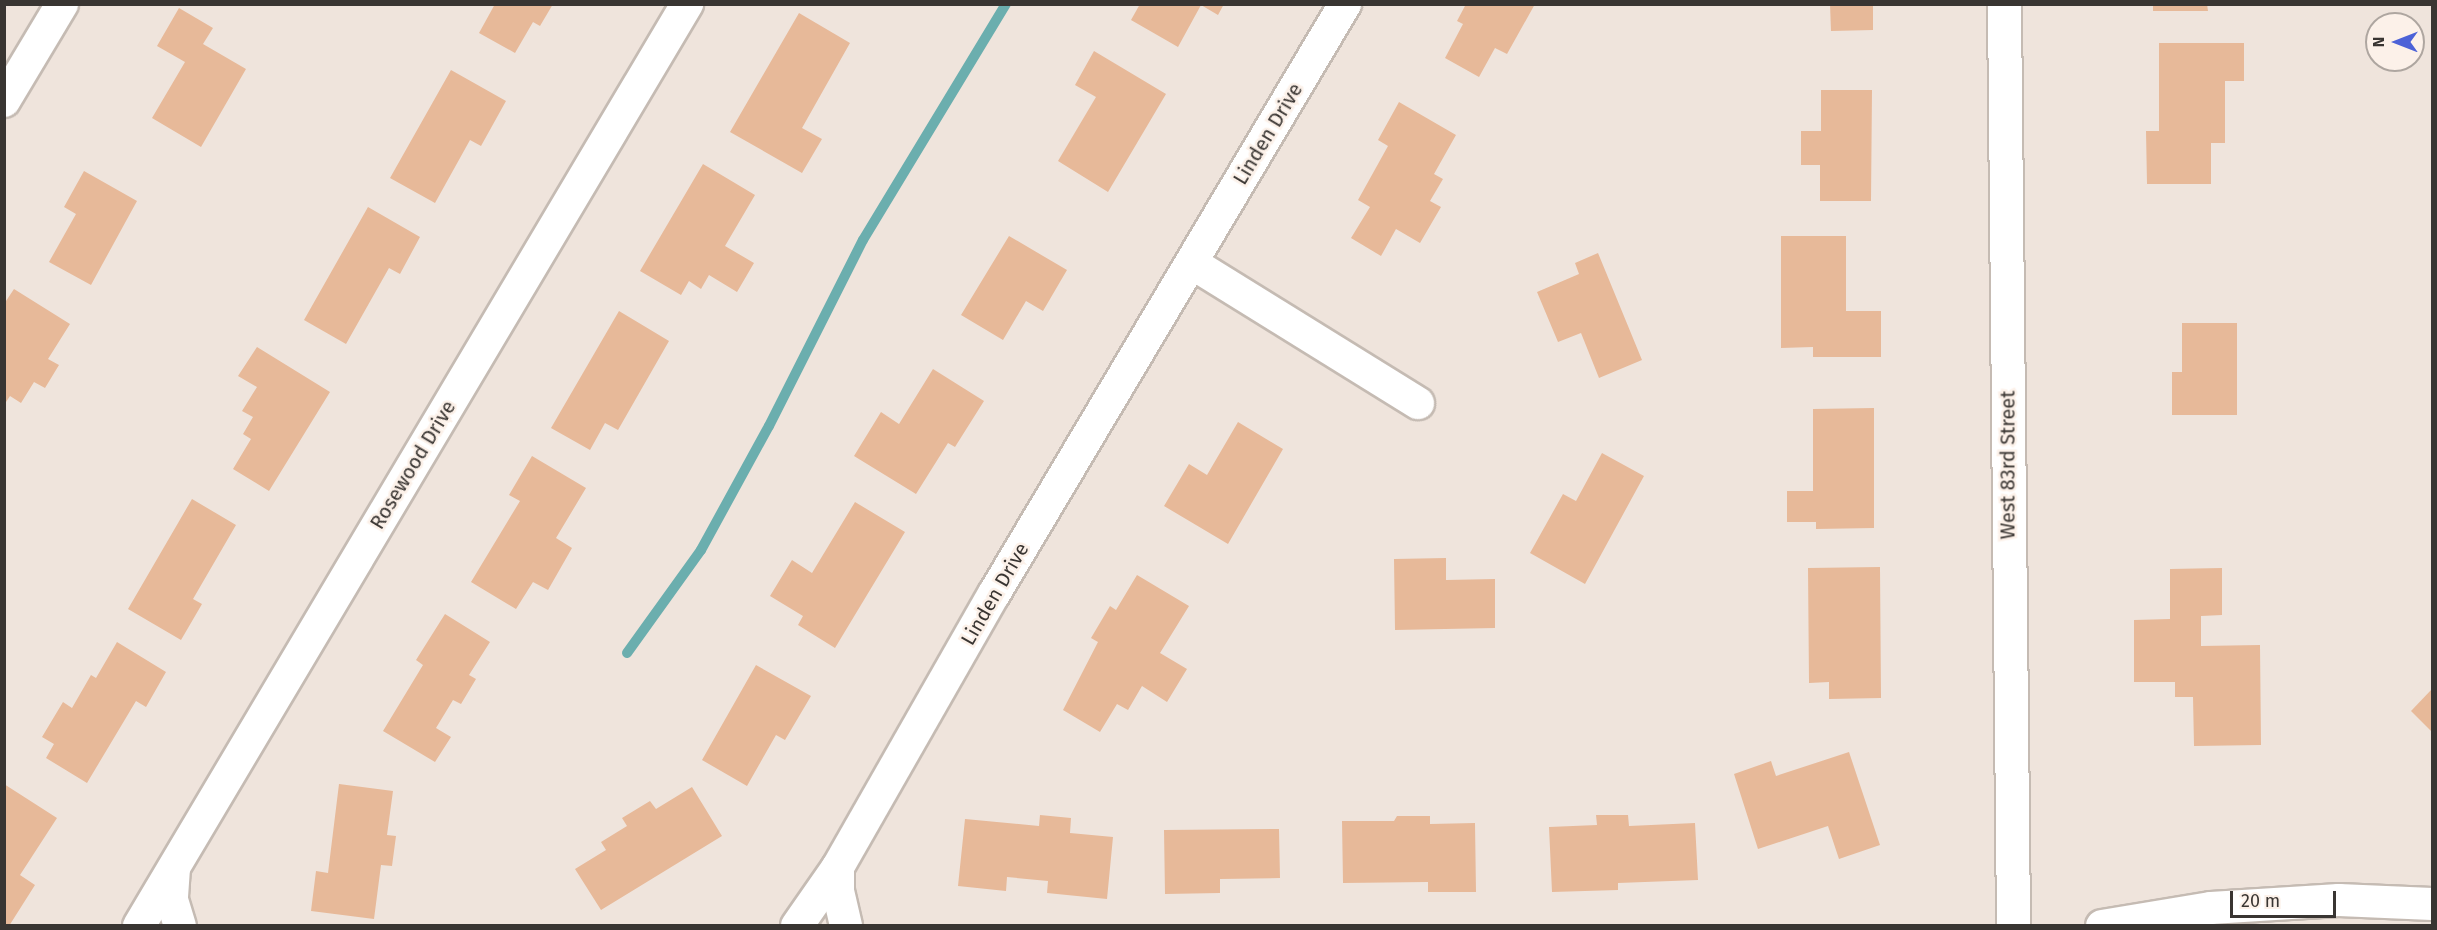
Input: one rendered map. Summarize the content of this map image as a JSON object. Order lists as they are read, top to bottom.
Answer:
{
  "streets": {
    "street": ["Linden Drive", "Rosewood Drive", "West 83rd Street"]
  },
  "scale_bar": "20 m",
  "north": "left"
}
